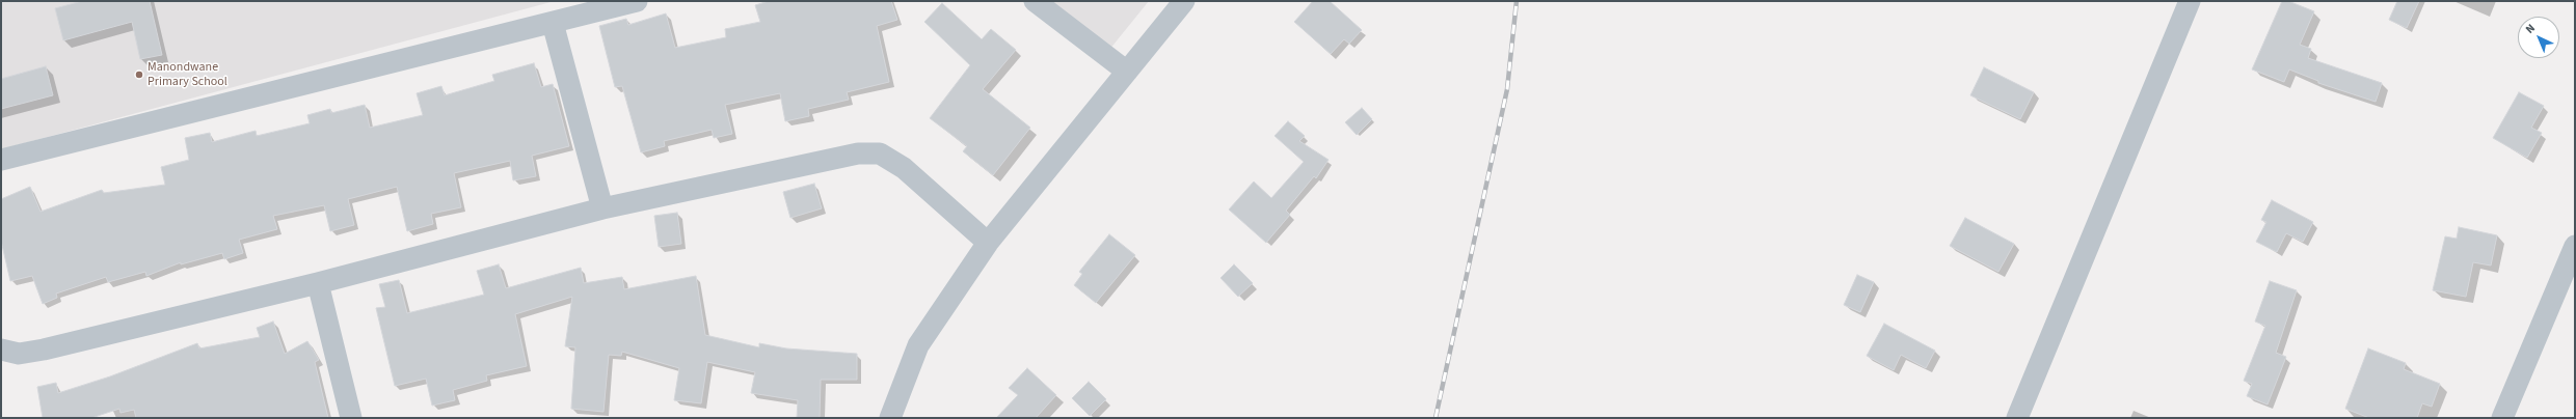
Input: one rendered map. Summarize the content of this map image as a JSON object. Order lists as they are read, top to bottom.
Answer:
{
  "places": ["Manondwane Primary School"],
  "north": "top left"
}
